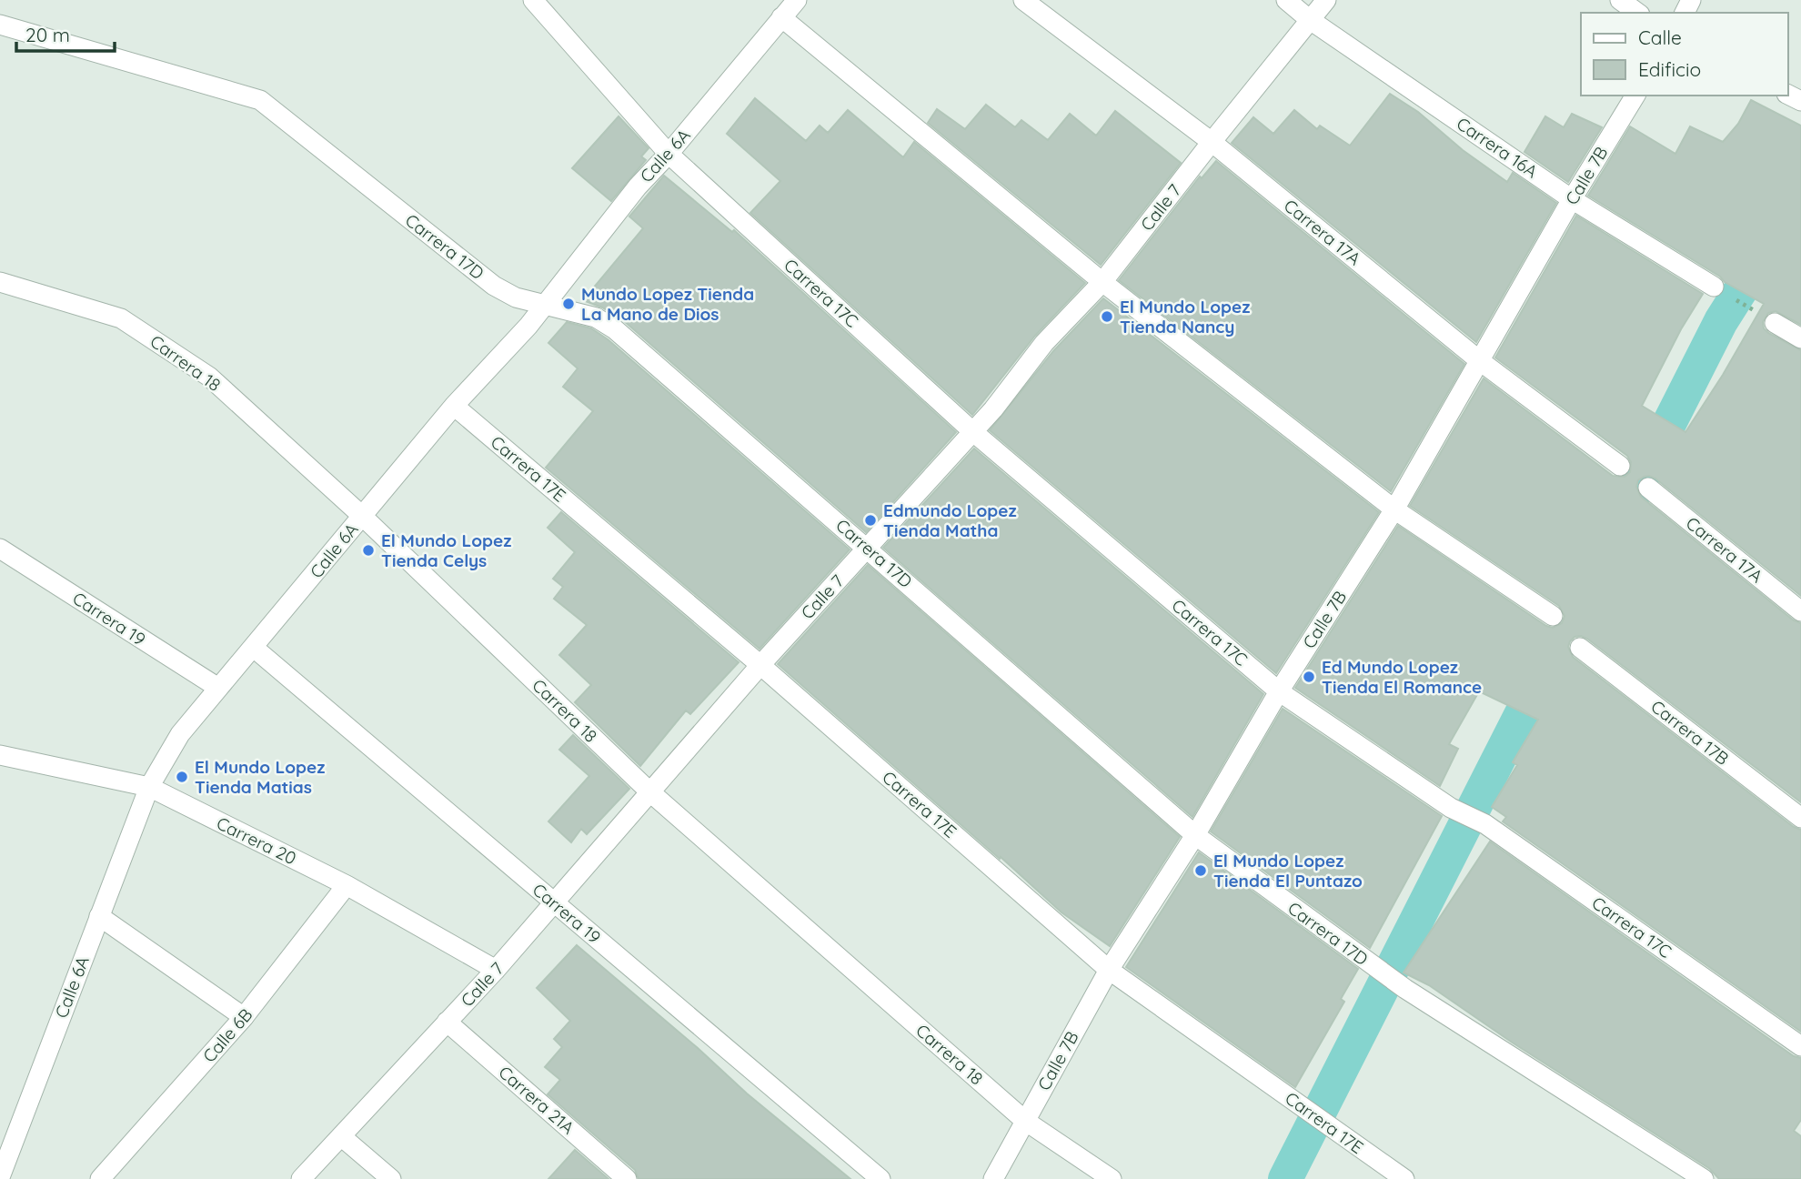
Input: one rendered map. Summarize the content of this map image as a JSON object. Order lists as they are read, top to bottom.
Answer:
{
  "streets": {
    "street": [
      "Carrera 16A",
      "Calle 6A",
      "Calle 7B",
      "Calle 7",
      "Carrera 17A",
      "Carrera 17D",
      "Carrera 17C",
      "Carrera 18",
      "Carrera 17E",
      "Carrera 19",
      "Carrera 17B",
      "Carrera 20",
      "Calle 6B",
      "Carrera 21A"
    ]
  },
  "crossings": [
    ["Carrera 16A", "Calle 7B"],
    ["Carrera 16A", "Calle 7"],
    ["Calle 6A", "Carrera 17D"],
    ["Calle 6A", "Carrera 17C"],
    ["Calle 6A", "Carrera 18"],
    ["Calle 6A", "Carrera 17E"],
    ["Calle 6A", "Carrera 19"],
    ["Calle 6A", "Carrera 20"],
    ["Calle 7B", "Carrera 17A"],
    ["Calle 7B", "Carrera 17D"],
    ["Calle 7B", "Carrera 17C"],
    ["Calle 7B", "Carrera 18"],
    ["Calle 7B", "Carrera 17E"],
    ["Calle 7", "Carrera 17A"],
    ["Calle 7", "Carrera 17D"],
    ["Calle 7", "Carrera 17C"],
    ["Calle 7", "Carrera 18"],
    ["Calle 7", "Carrera 17E"],
    ["Calle 7", "Carrera 19"],
    ["Calle 7", "Carrera 20"],
    ["Calle 7", "Carrera 21A"],
    ["Carrera 20", "Calle 6B"]
  ],
  "places": [
    "Mundo Lopez Tienda La Mano de Dios",
    "El Mundo Lopez Tienda Nancy",
    "Edmundo Lopez Tienda Matha",
    "El Mundo Lopez Tienda Celys",
    "Ed Mundo Lopez Tienda El Romance",
    "El Mundo Lopez Tienda Matias",
    "El Mundo Lopez Tienda El Puntazo"
  ],
  "legend": ["Calle", "Edificio"],
  "scale_bar": "20 m"
}
